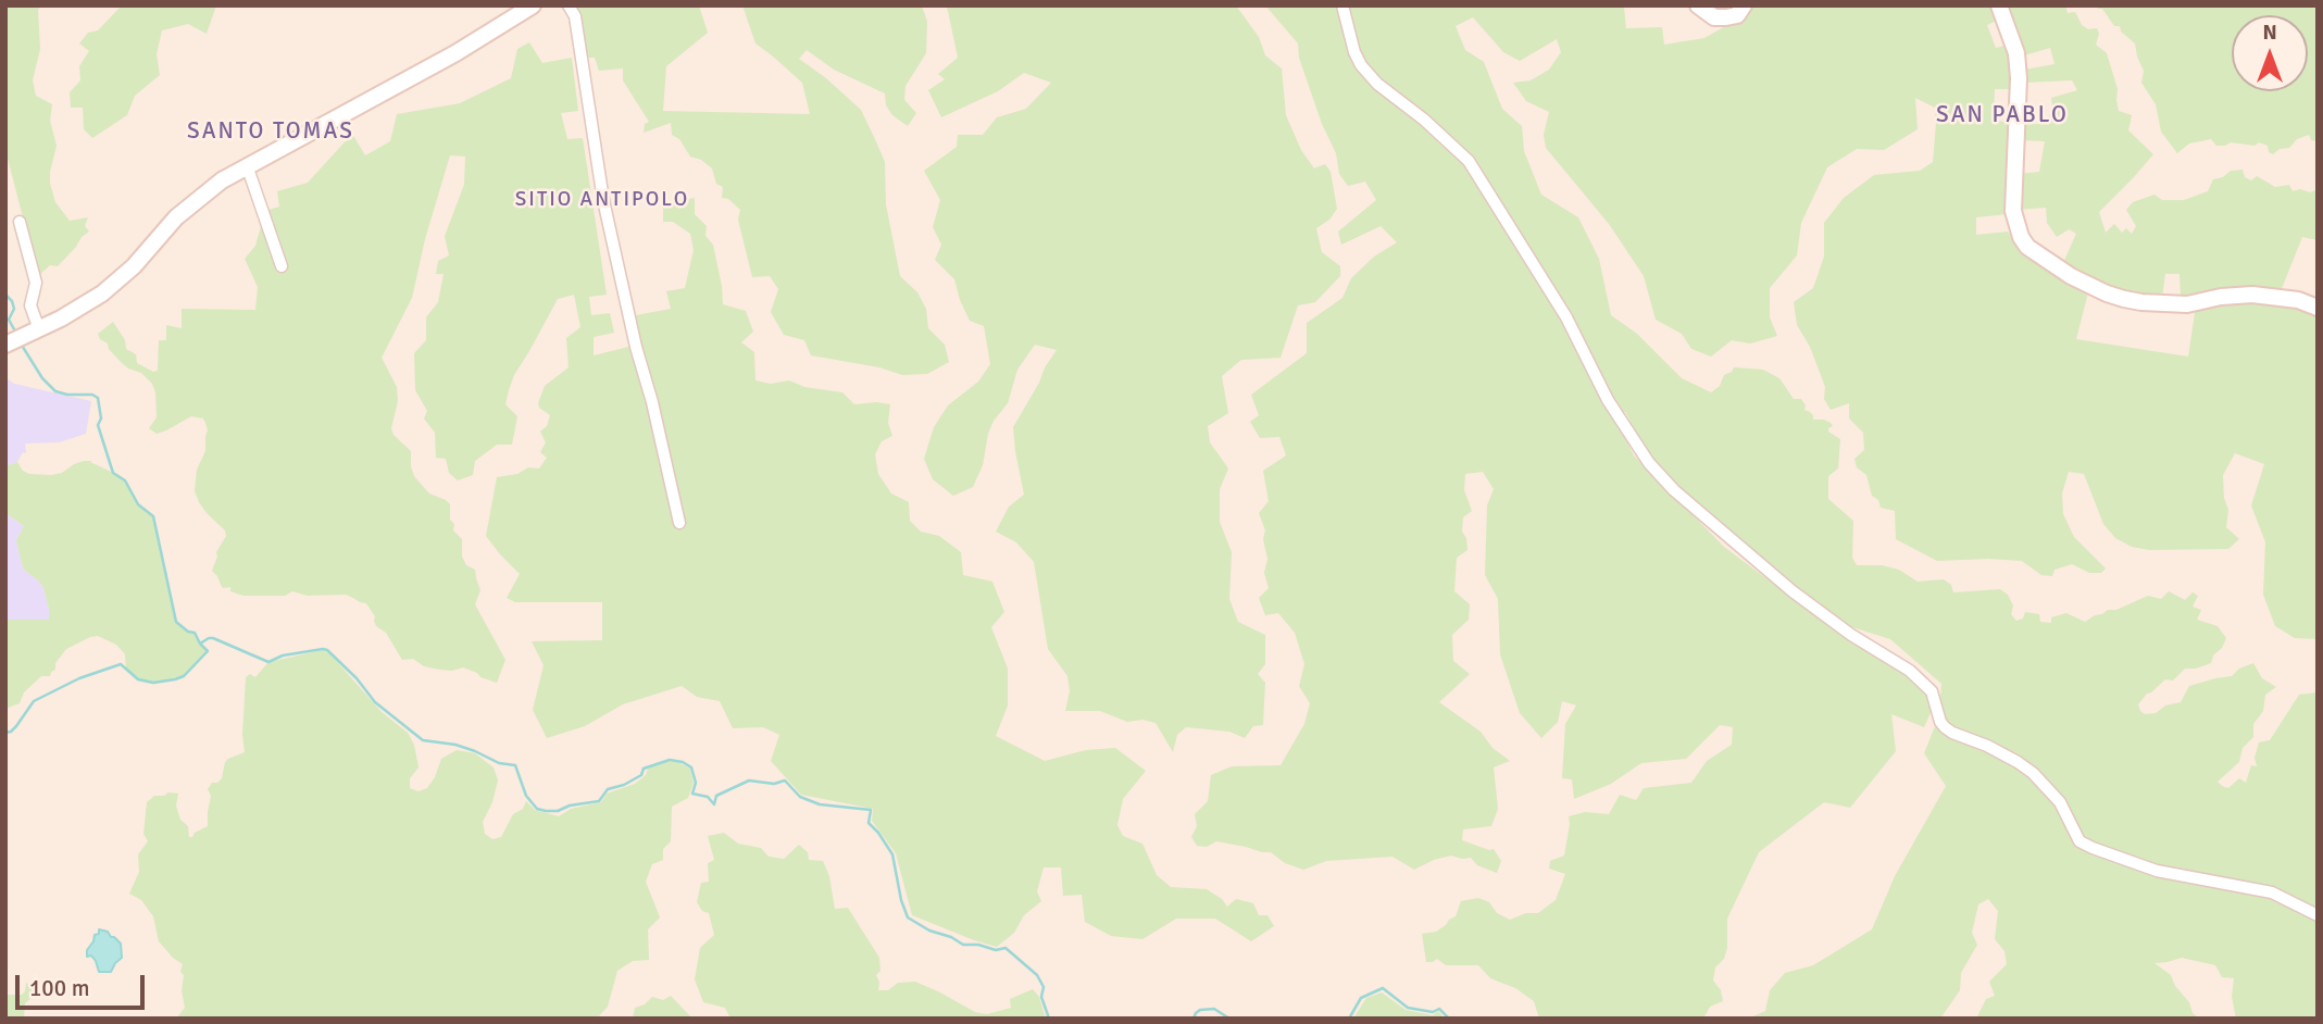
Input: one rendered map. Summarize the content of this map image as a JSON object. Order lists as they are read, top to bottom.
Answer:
{
  "districts": ["SAN PABLO", "SANTO TOMAS", "SITIO ANTIPOLO"],
  "scale_bar": "100 m",
  "north": "top"
}
